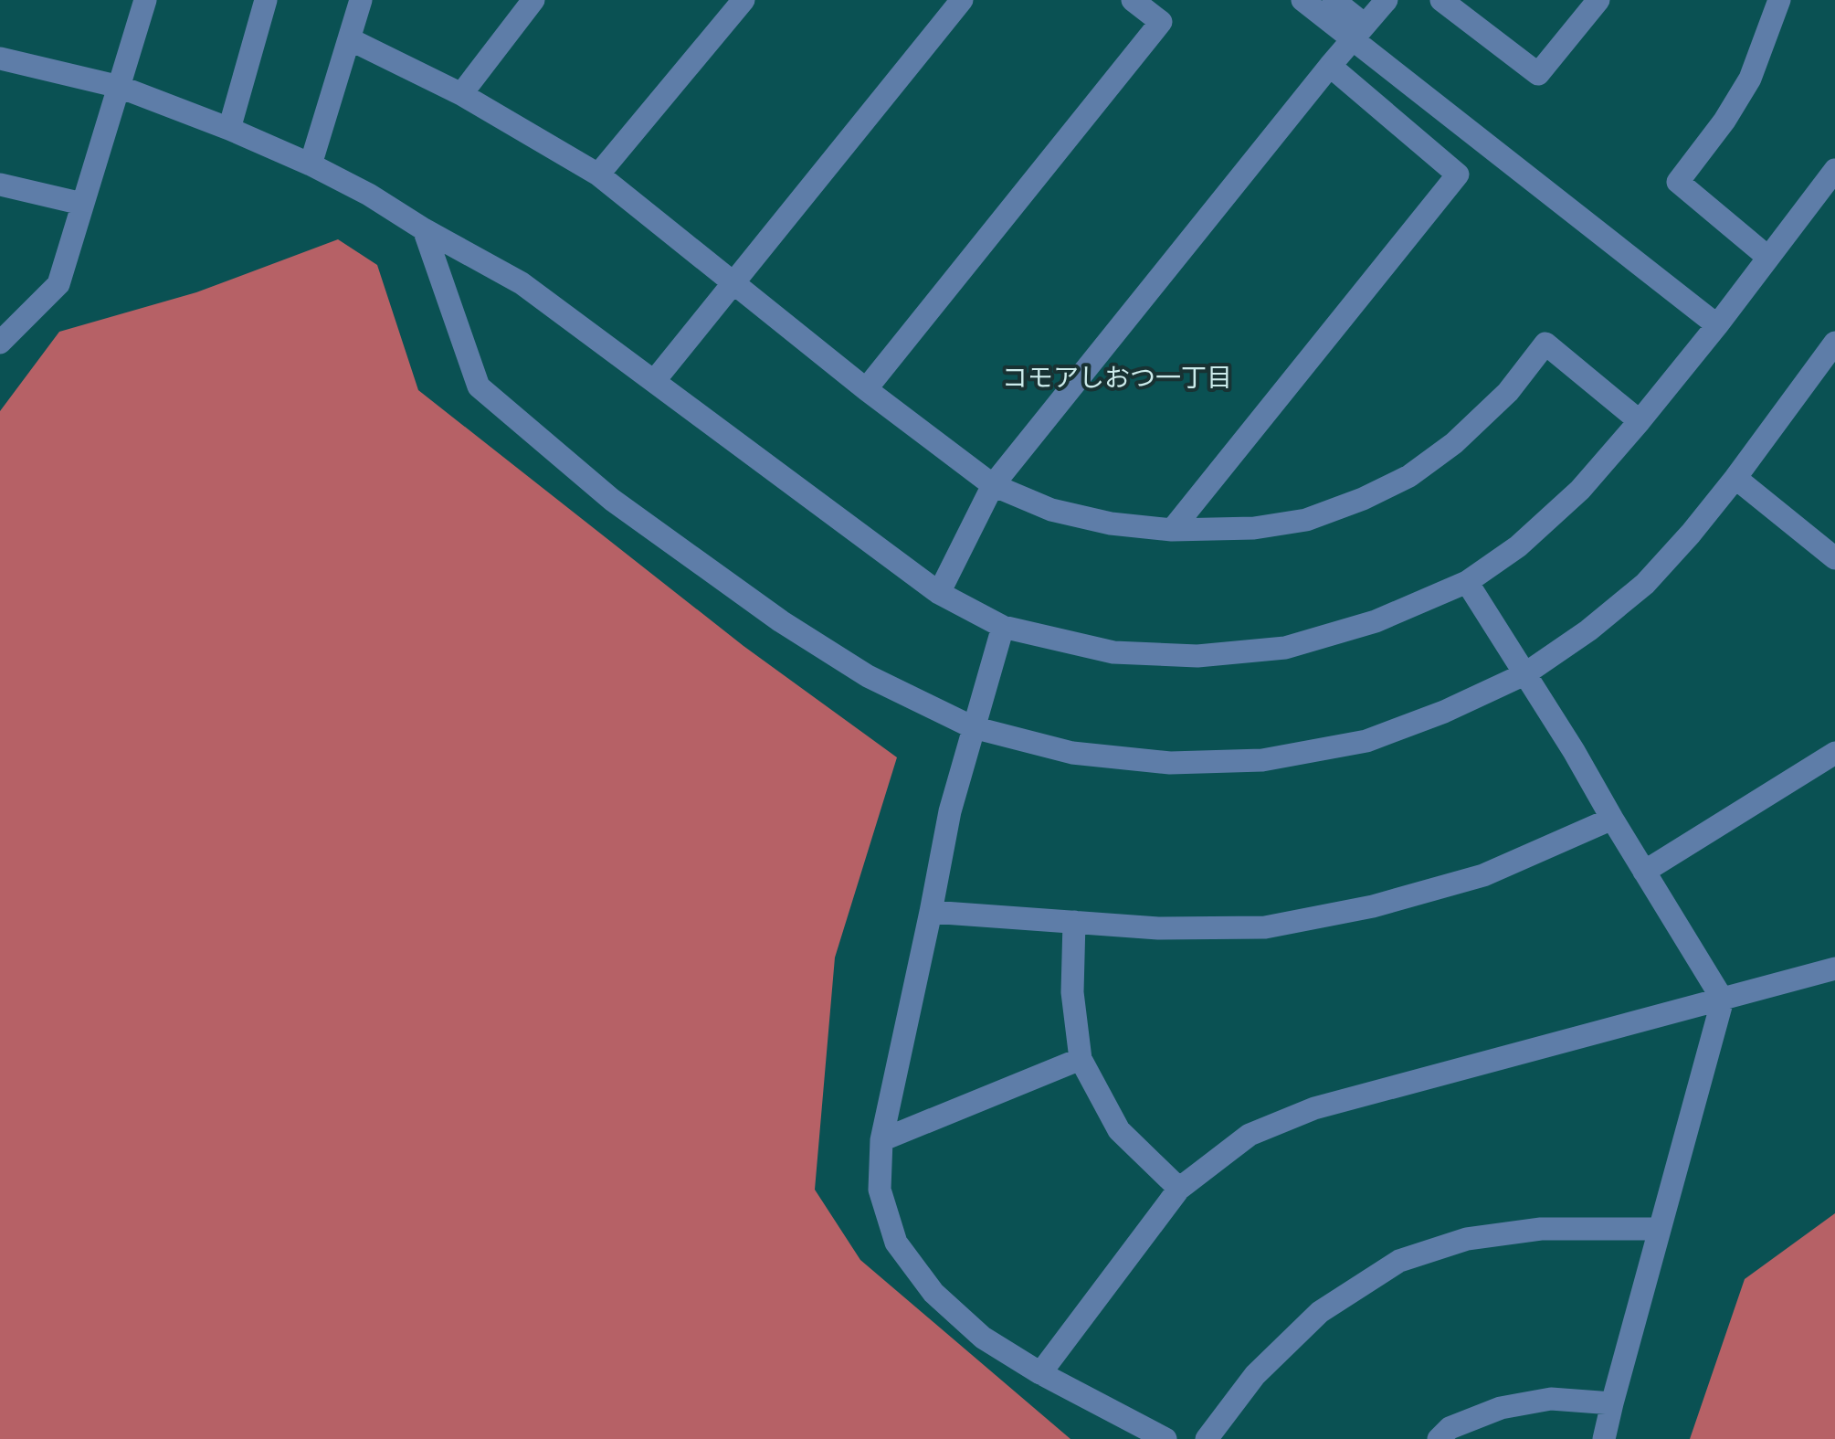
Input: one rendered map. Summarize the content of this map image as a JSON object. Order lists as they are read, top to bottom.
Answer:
{
  "districts": ["コモアしおつ一丁目"]
}
